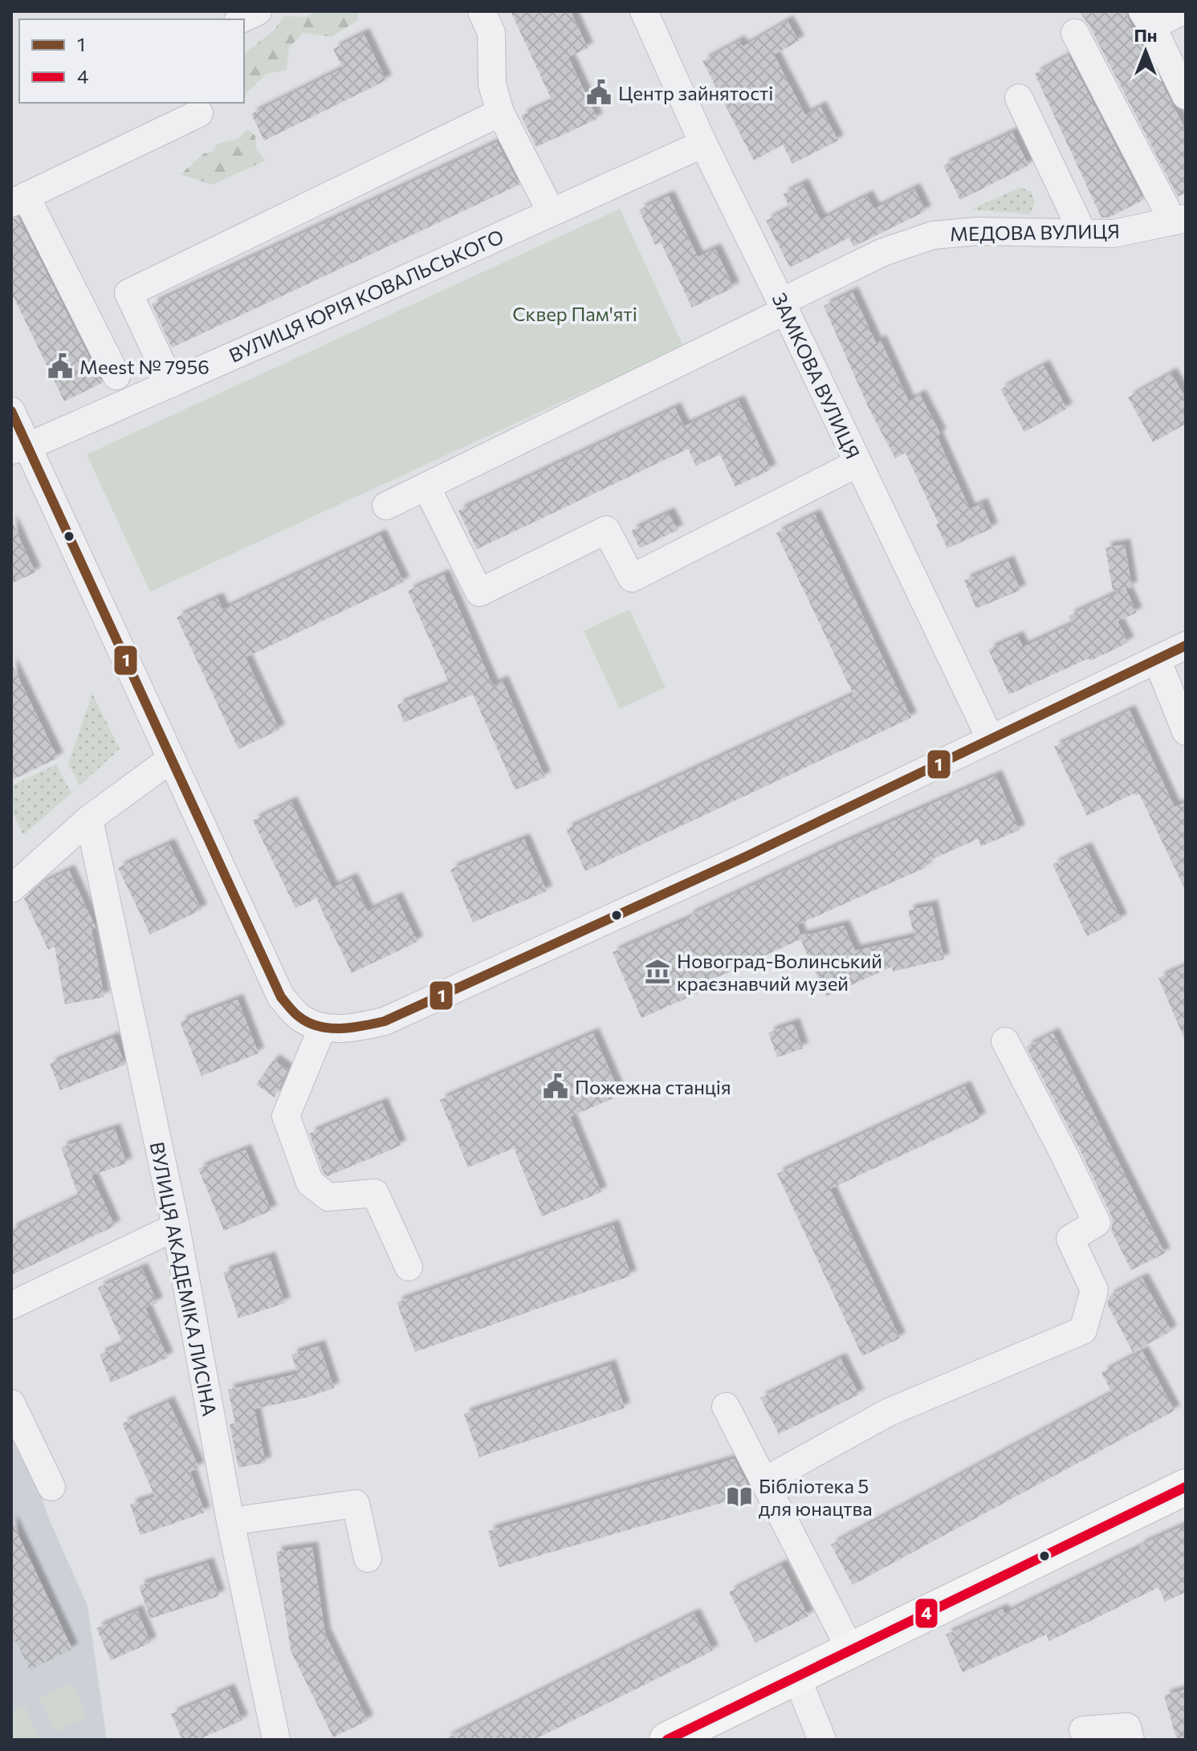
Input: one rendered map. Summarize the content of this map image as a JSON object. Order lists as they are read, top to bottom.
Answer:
{
  "streets": {
    "street": [
      "МЕДОВА ВУЛИЦЯ",
      "ВУЛИЦЯ ЮРІЯ КОВАЛЬСЬКОГО",
      "ЗАМКОВА ВУЛИЦЯ",
      "ВУЛИЦЯ АКАДЕМІКА ЛИСІНА"
    ]
  },
  "crossings": [
    ["МЕДОВА ВУЛИЦЯ", "ЗАМКОВА ВУЛИЦЯ"],
    ["ВУЛИЦЯ ЮРІЯ КОВАЛЬСЬКОГО", "ЗАМКОВА ВУЛИЦЯ"]
  ],
  "parks": ["Сквер Пам'яті"],
  "places": {
    "public building": ["Центр зайнятості", "Meest № 7956", "Пожежна станція"],
    "museum": ["Новоград-Волинський краєзнавчий музей"],
    "library": ["Бібліотека 5 для юнацтва"]
  },
  "lines": ["transit line 1", "transit line 4"],
  "legend": ["1", "4"],
  "north": "top"
}
